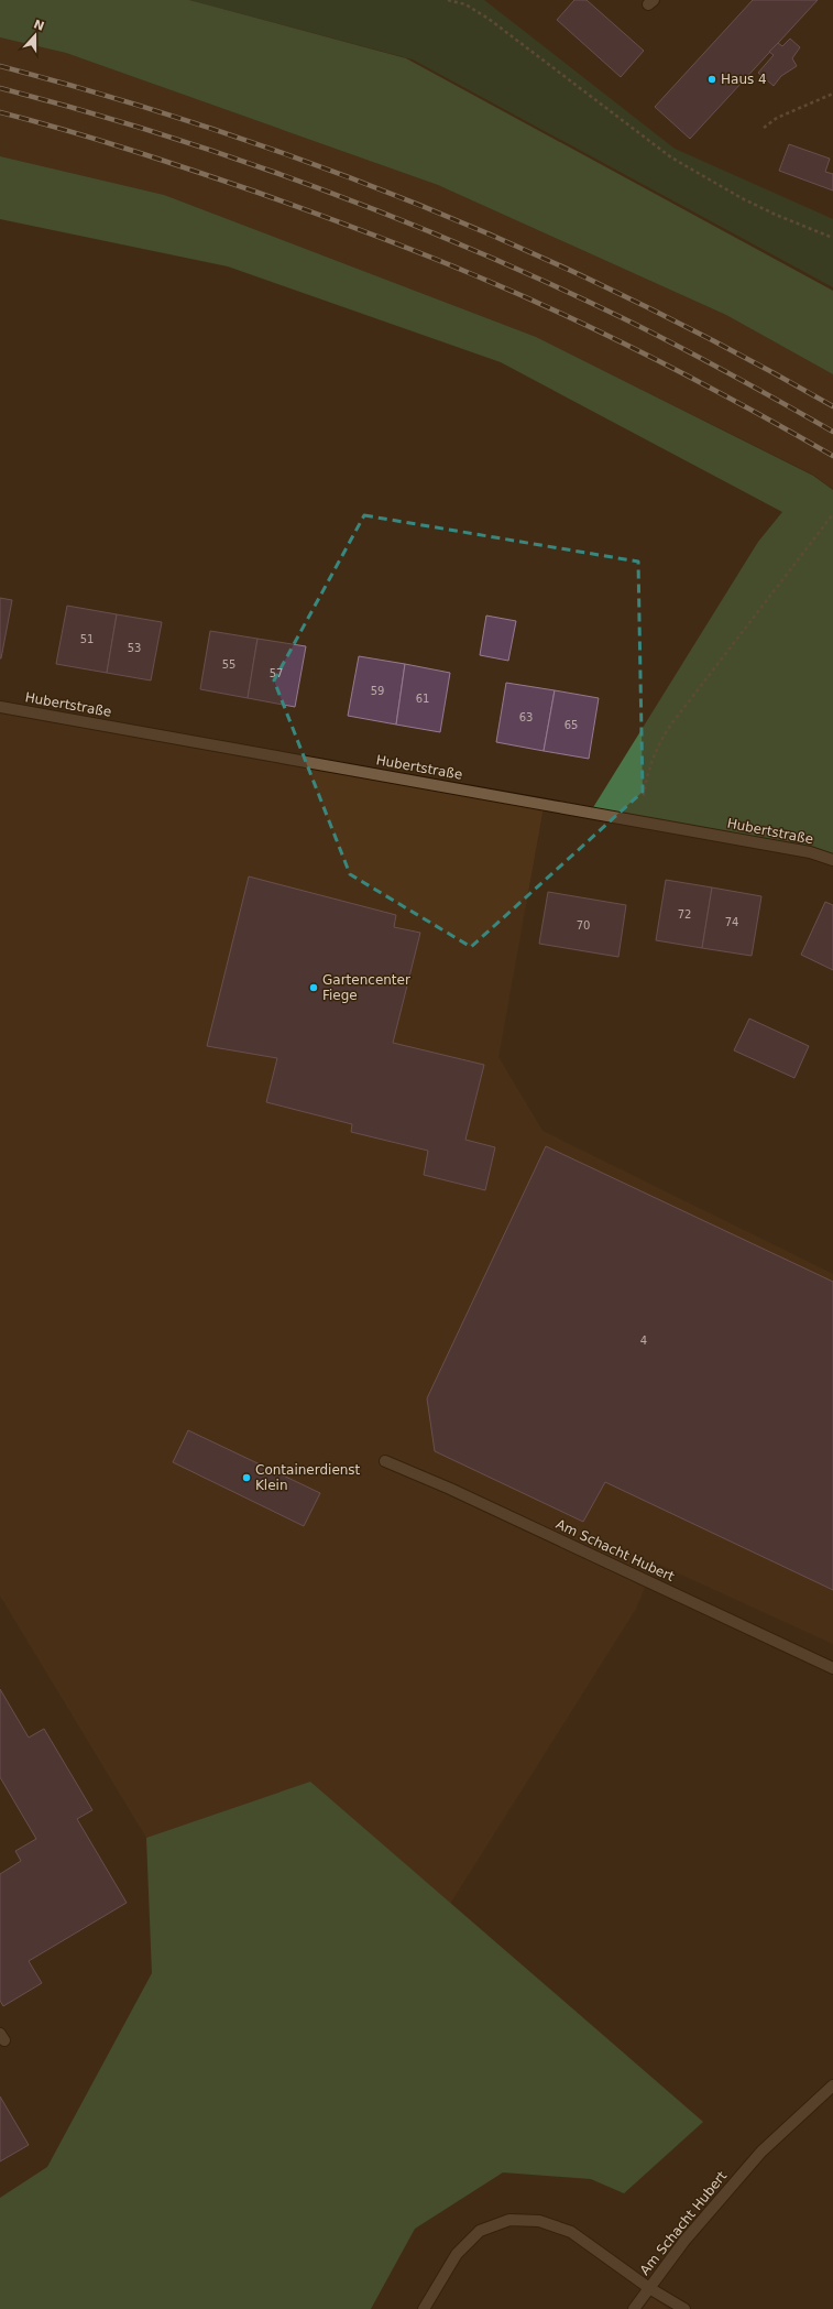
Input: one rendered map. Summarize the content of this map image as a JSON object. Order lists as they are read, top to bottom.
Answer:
{
  "streets": {
    "street": ["Hubertstraße", "Am Schacht Hubert"]
  },
  "places": ["Haus 4", "Gartencenter Fiege", "Containerdienst Klein"],
  "house_numbers": [
    "51",
    "53",
    "55",
    "57",
    "59",
    "61",
    "63",
    "65",
    "72",
    "74",
    "70",
    "4"
  ],
  "north": "top"
}
